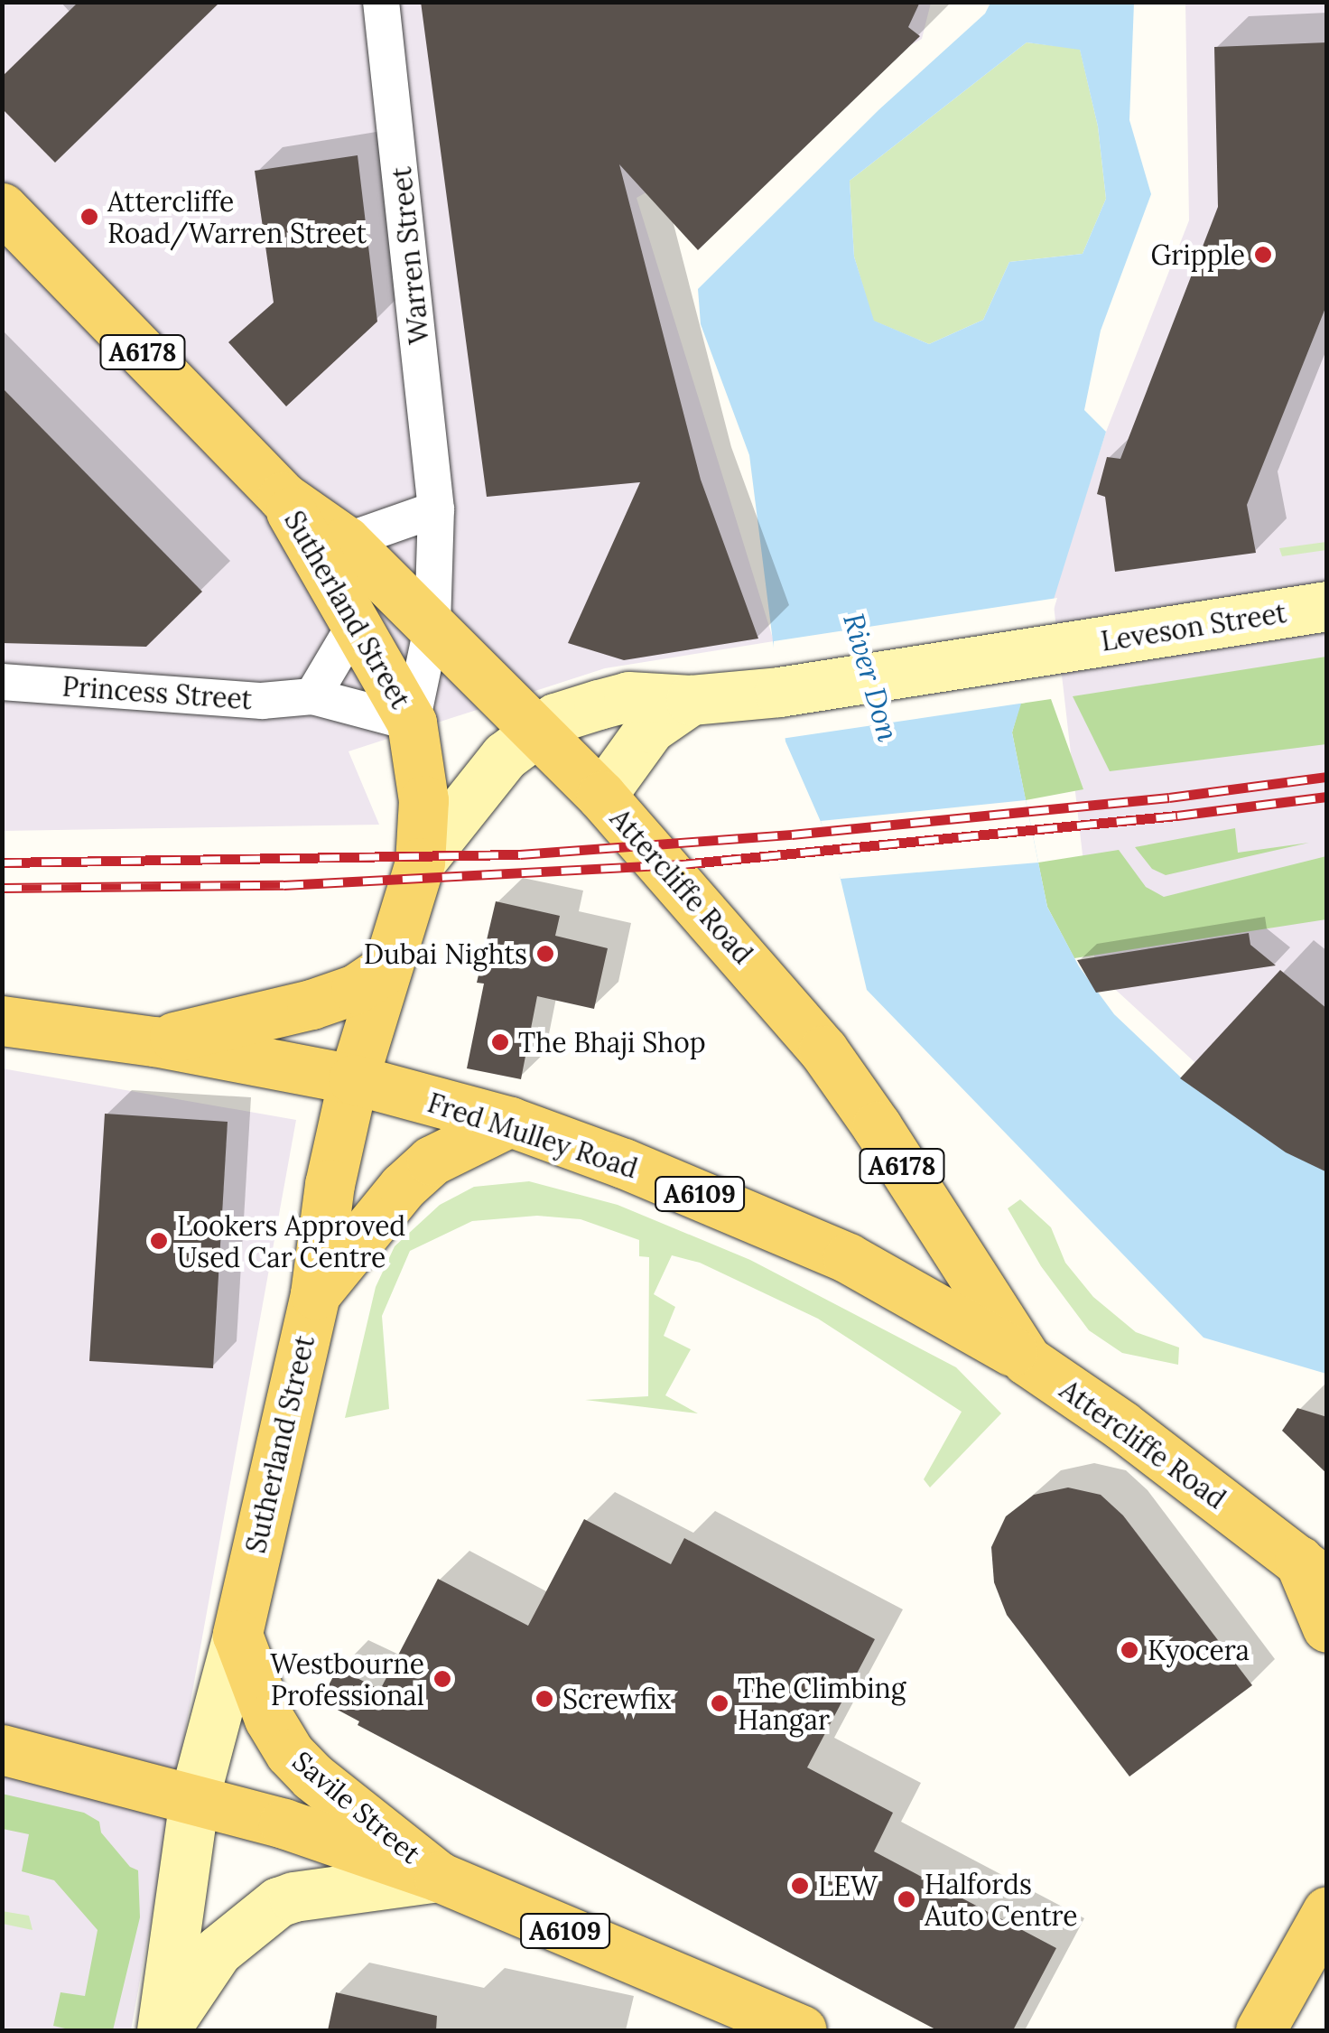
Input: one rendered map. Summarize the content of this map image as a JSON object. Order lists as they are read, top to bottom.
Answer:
{
  "streets": {
    "main road": [
      "A6178",
      "Sutherland Street",
      "Leveson Street",
      "Attercliffe Road",
      "Fred Mulley Road",
      "A6109",
      "Savile Street"
    ],
    "street": ["Warren Street", "Princess Street"]
  },
  "crossings": [
    ["Warren Street", "Sutherland Street"],
    ["Warren Street", "Attercliffe Road"],
    ["Sutherland Street", "Princess Street"],
    ["Sutherland Street", "Attercliffe Road"],
    ["Sutherland Street", "Fred Mulley Road"],
    ["Sutherland Street", "A6109"],
    ["Sutherland Street", "Savile Street"],
    ["Attercliffe Road", "Fred Mulley Road"],
    ["A6109", "Savile Street"]
  ],
  "water": ["River Don"],
  "places": [
    "Attercliffe Road/Warren Street",
    "Gripple",
    "Dubai Nights",
    "The Bhaji Shop",
    "Lookers Approved Used Car Centre",
    "Kyocera",
    "Westbourne Professional",
    "Screwfix",
    "The Climbing Hangar",
    "LEW",
    "Halfords Auto Centre"
  ]
}
